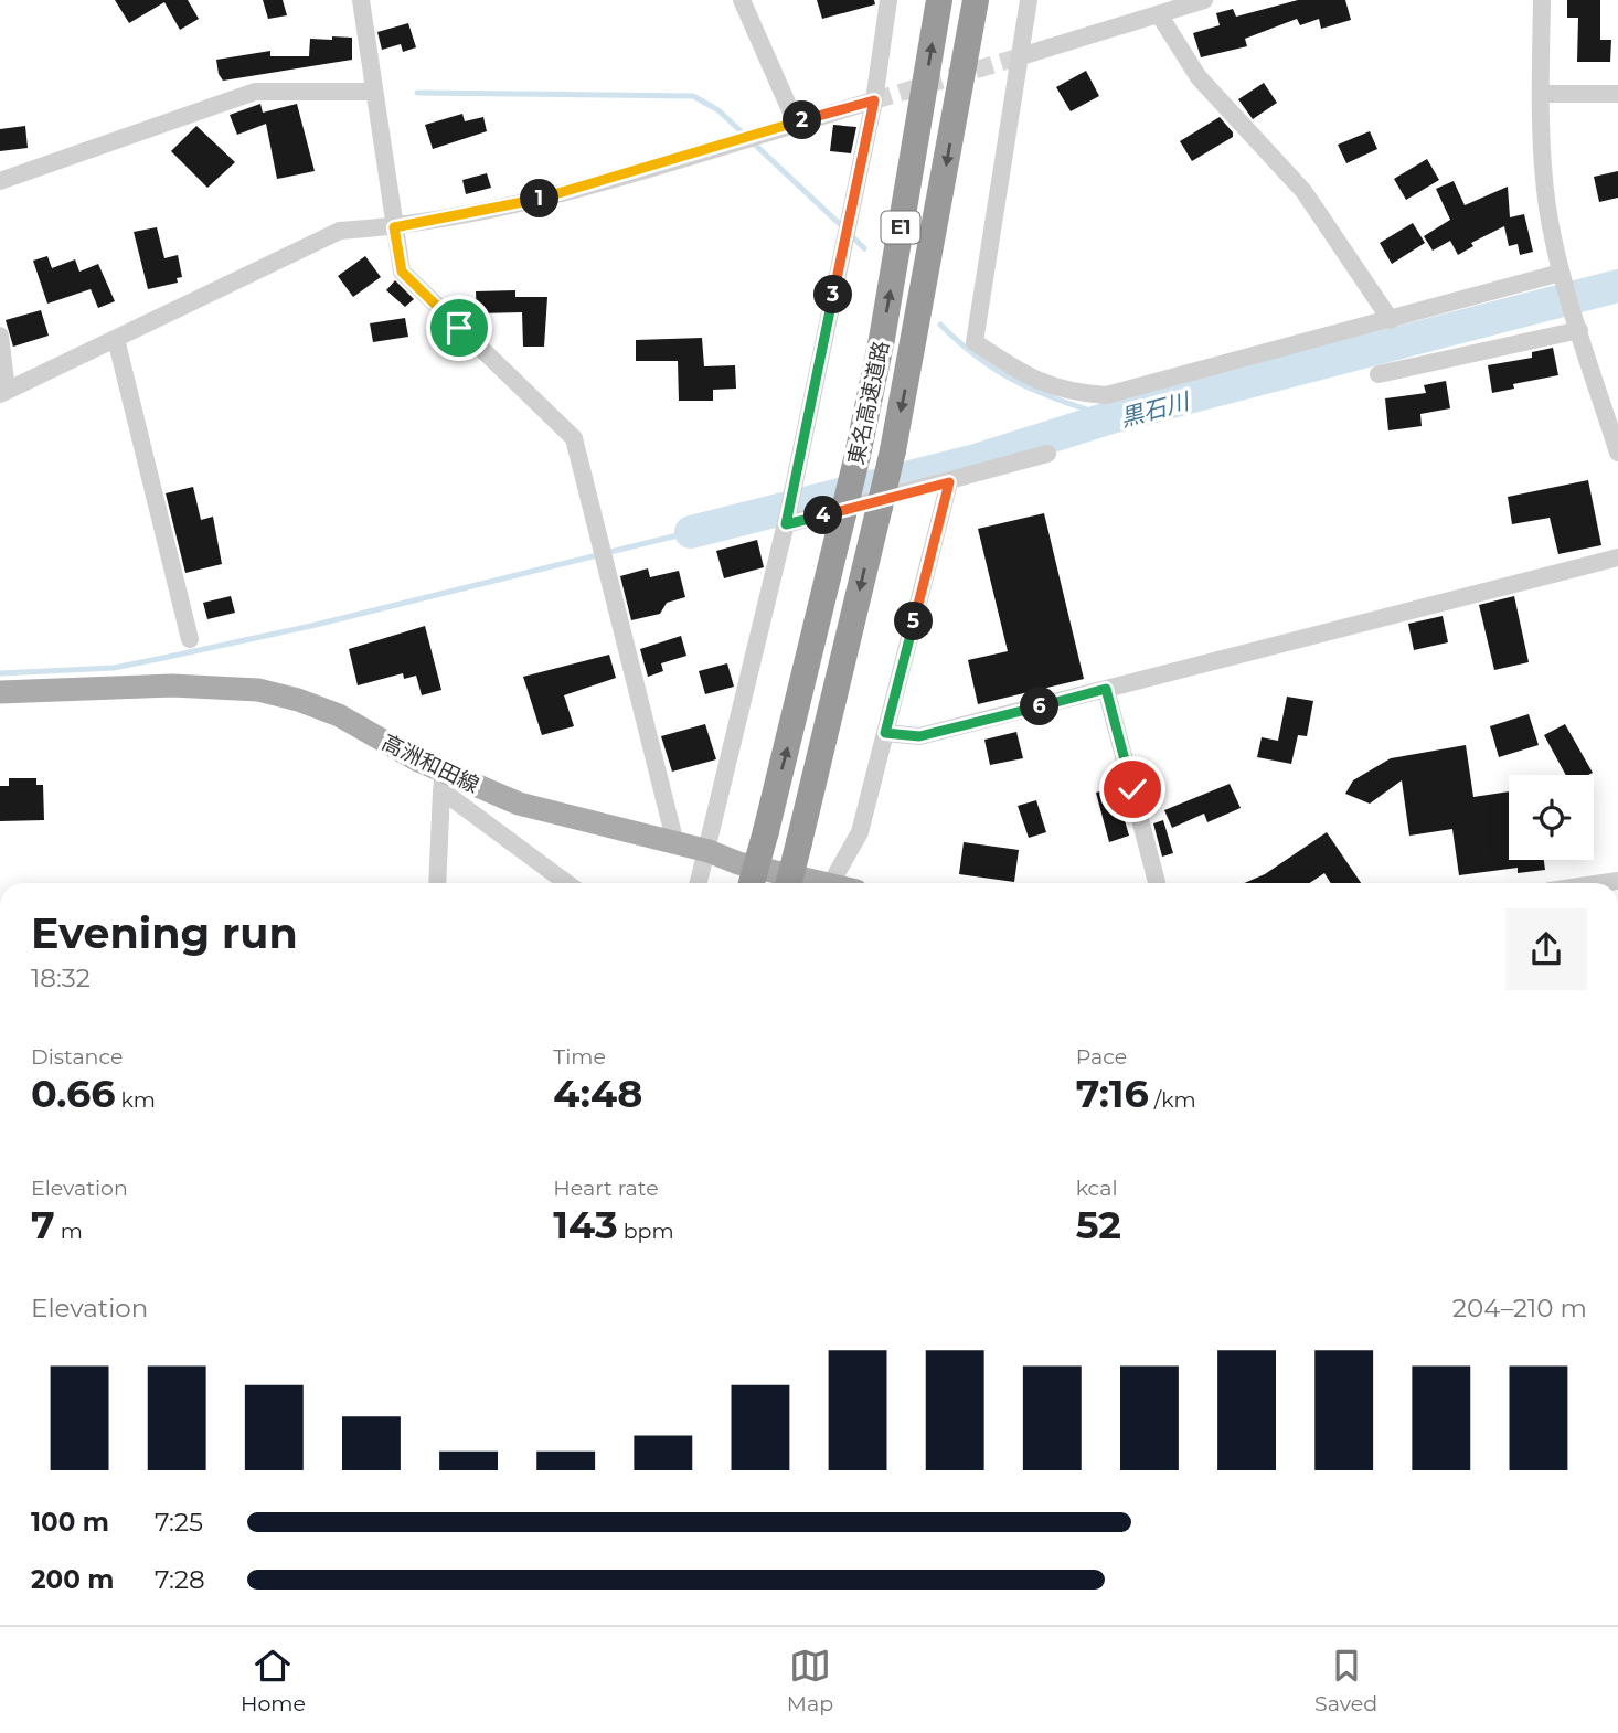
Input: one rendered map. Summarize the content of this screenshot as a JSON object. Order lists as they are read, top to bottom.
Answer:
{
  "streets": {
    "highway": ["E1", "東名高速道路"],
    "main road": ["高洲和田線"]
  },
  "water": ["黒石川"],
  "page": {
    "pins": [
      "2",
      "1",
      "3",
      "4",
      "5",
      "6"
    ],
    "heading": ["Evening run", "18:32"],
    "stats": [
      ["Distance", "0.66 km"],
      ["Time", "4:48"],
      ["Pace", "7:16 /km"],
      ["Elevation", "7 m"],
      ["Heart rate", "143 bpm"],
      ["kcal", "52"]
    ],
    "chart": ["Elevation", "204–210 m"],
    "list": [
      {
        "name": "100 m",
        "note": "7:25"
      },
      {
        "name": "200 m",
        "note": "7:28"
      }
    ],
    "tabs": ["Home", "Map", "Saved"]
  }
}
